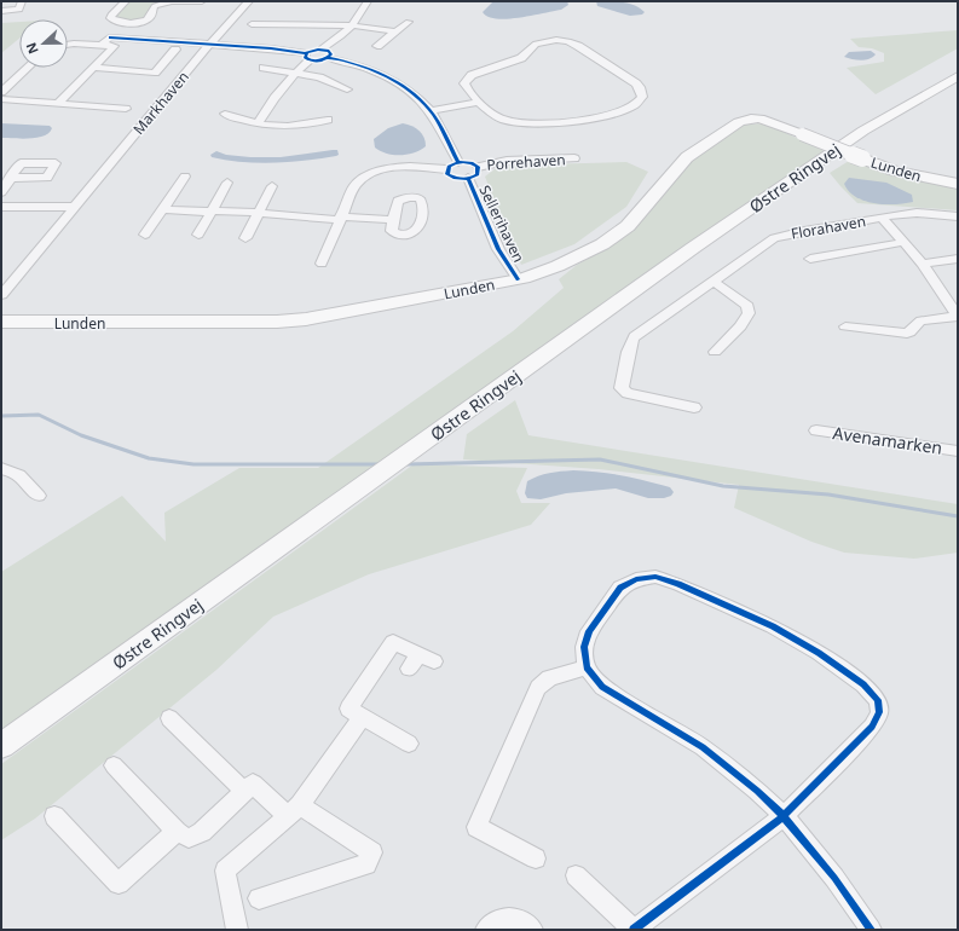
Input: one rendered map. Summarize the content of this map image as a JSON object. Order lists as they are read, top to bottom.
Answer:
{
  "streets": {
    "main road": ["Lunden", "Østre Ringvej"],
    "street": [
      "Markhaven",
      "Porrehaven",
      "Sellerihaven",
      "Florahaven",
      "Avenamarken"
    ]
  },
  "crossings": [
    ["Lunden", "Sellerihaven"]
  ],
  "north": "left"
}
